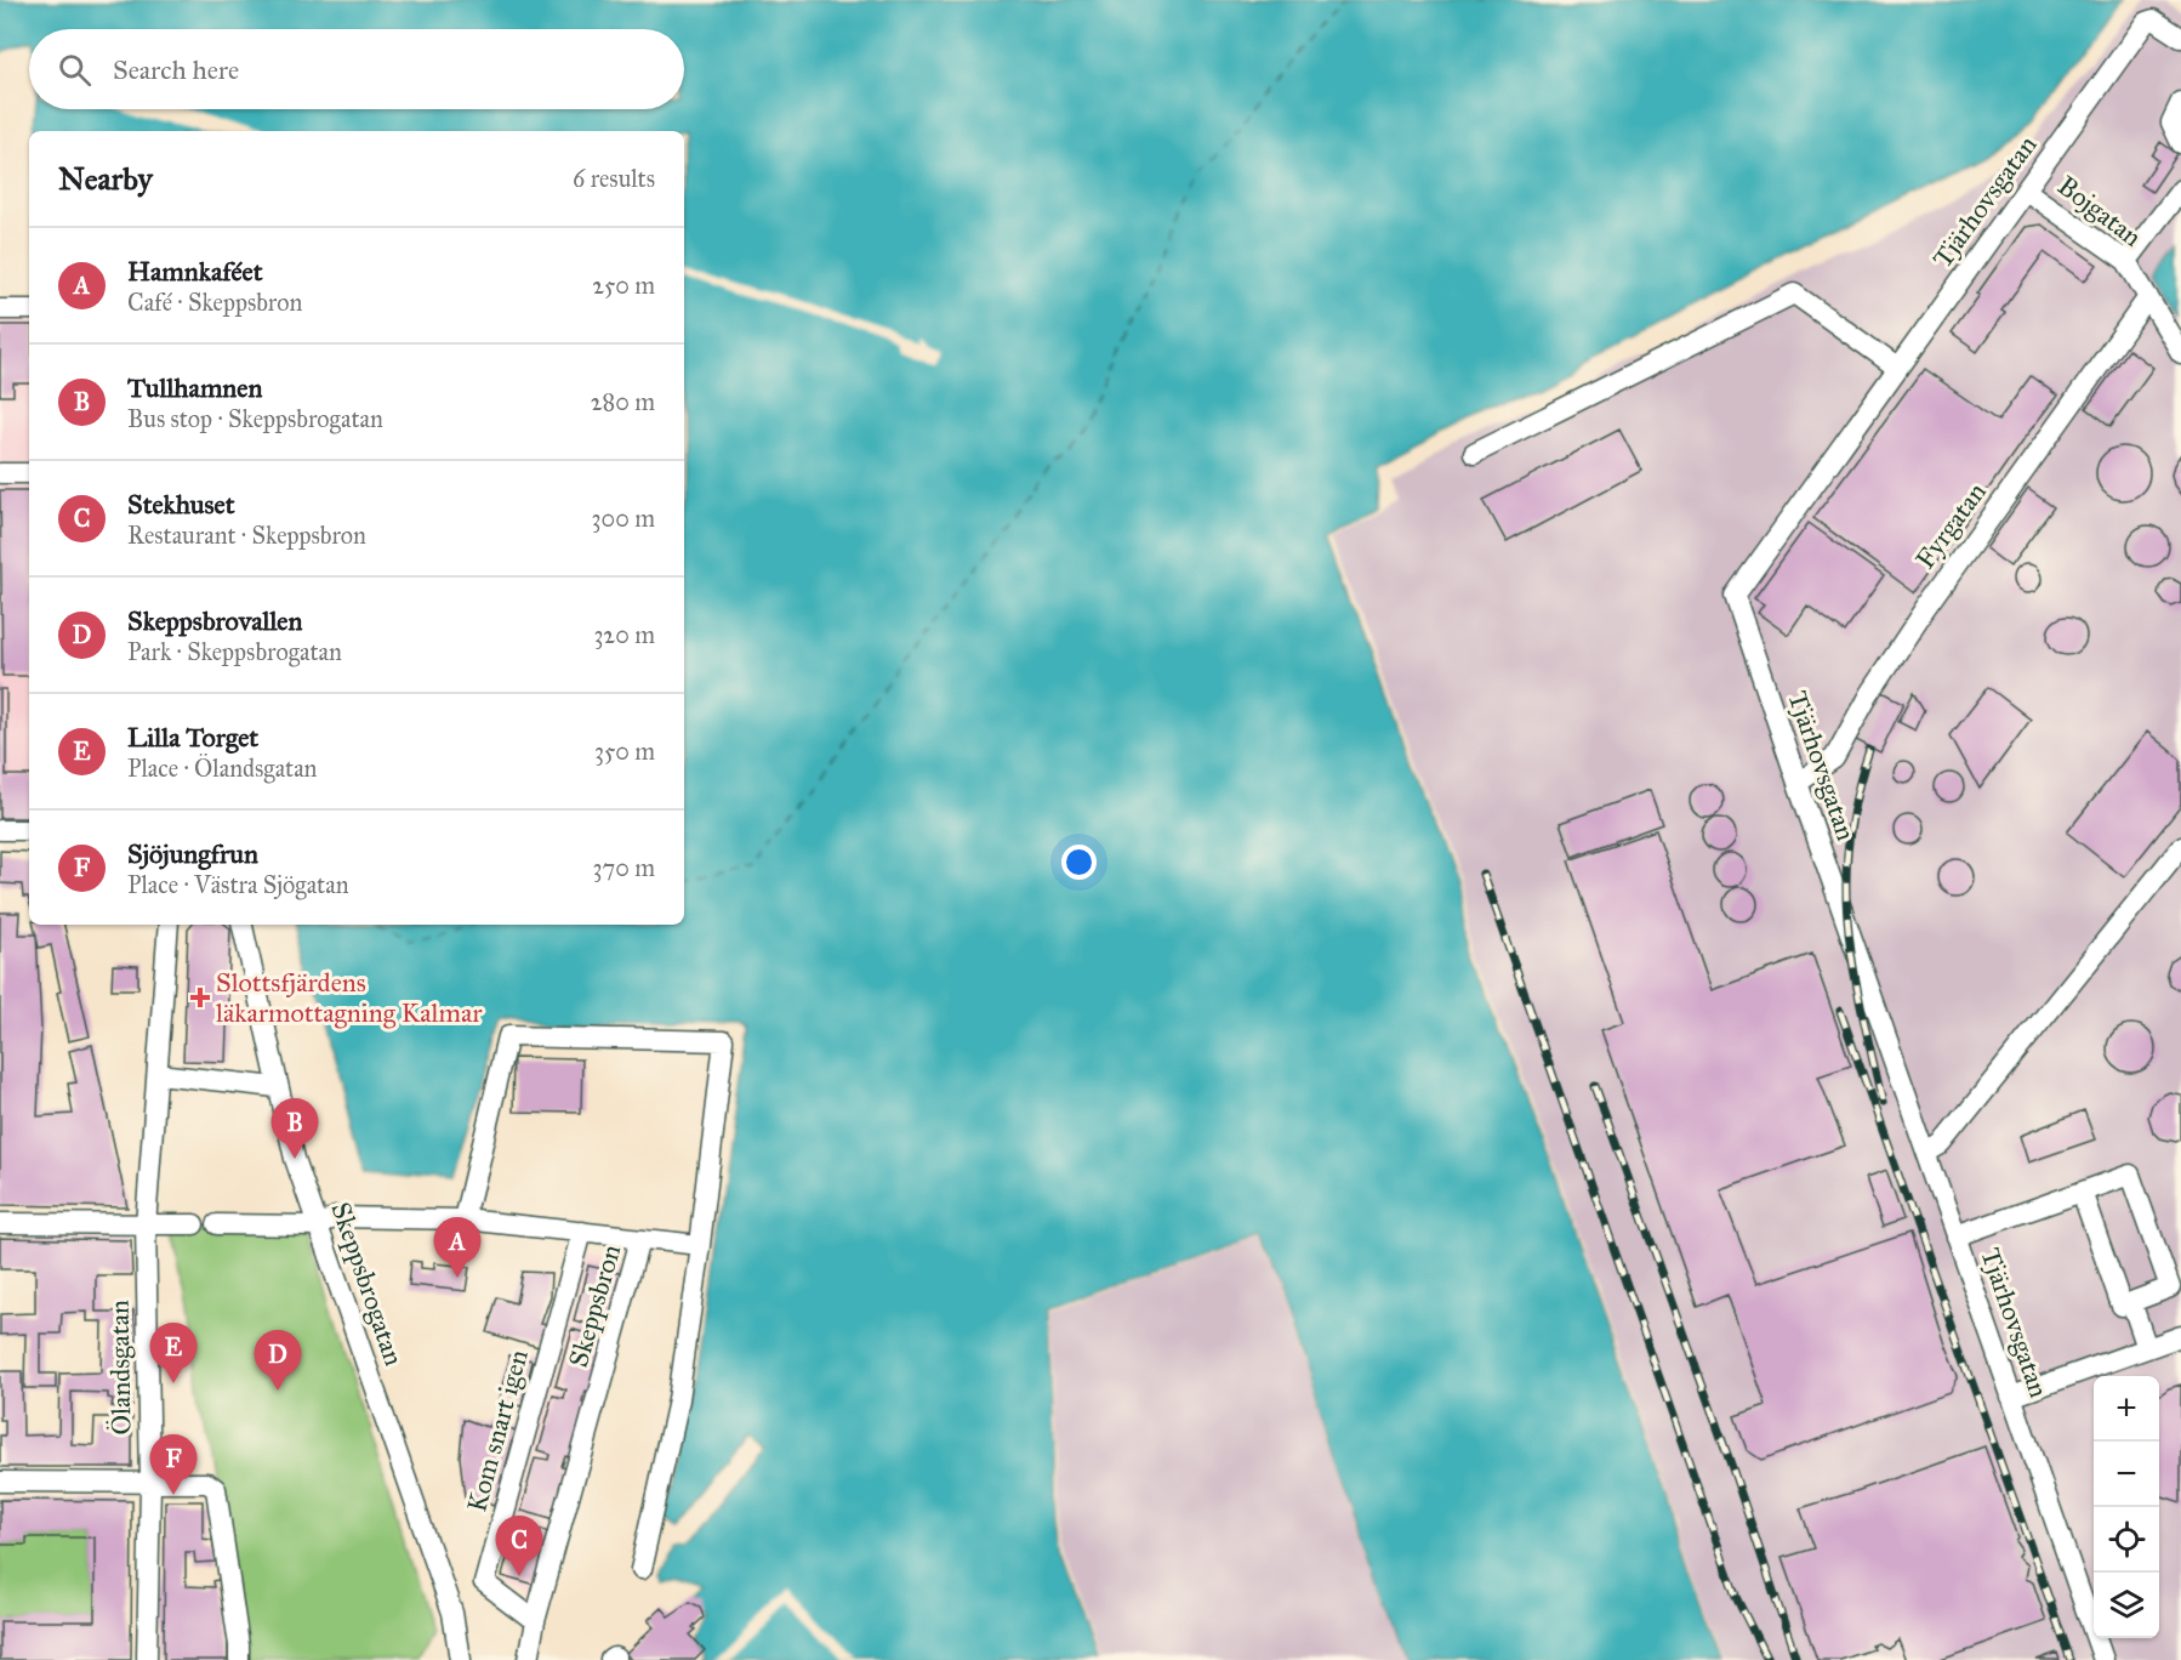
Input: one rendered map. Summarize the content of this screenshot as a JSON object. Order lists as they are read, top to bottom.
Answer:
{
  "streets": {
    "street": [
      "Tjärhovsgatan",
      "Bojgatan",
      "Fyrgatan",
      "Skeppsbrogatan",
      "Skeppsbron",
      "Ölandsgatan",
      "Kom snart igen"
    ]
  },
  "crossings": [
    ["Tjärhovsgatan", "Bojgatan"],
    ["Tjärhovsgatan", "Fyrgatan"],
    ["Bojgatan", "Fyrgatan"],
    ["Skeppsbrogatan", "Skeppsbron"],
    ["Skeppsbron", "Kom snart igen"]
  ],
  "places": {
    "health": ["Slottsfjärdens läkarmottagning Kalmar"]
  },
  "page": {
    "search": "Search here",
    "heading": ["Nearby", "6 results"],
    "list": [
      {
        "mark": "A",
        "name": "Hamnkaféet",
        "note": "Café · Skeppsbron",
        "value": "250 m"
      },
      {
        "mark": "B",
        "name": "Tullhamnen",
        "note": "Bus stop · Skeppsbrogatan",
        "value": "280 m"
      },
      {
        "mark": "C",
        "name": "Stekhuset",
        "note": "Restaurant · Skeppsbron",
        "value": "300 m"
      },
      {
        "mark": "D",
        "name": "Skeppsbrovallen",
        "note": "Park · Skeppsbrogatan",
        "value": "320 m"
      },
      {
        "mark": "E",
        "name": "Lilla Torget",
        "note": "Place · Ölandsgatan",
        "value": "350 m"
      },
      {
        "mark": "F",
        "name": "Sjöjungfrun",
        "note": "Place · Västra Sjögatan",
        "value": "370 m"
      }
    ],
    "pins": [
      "B",
      "A",
      "E",
      "D",
      "F",
      "C"
    ],
    "map_buttons": ["+", "−"]
  }
}
